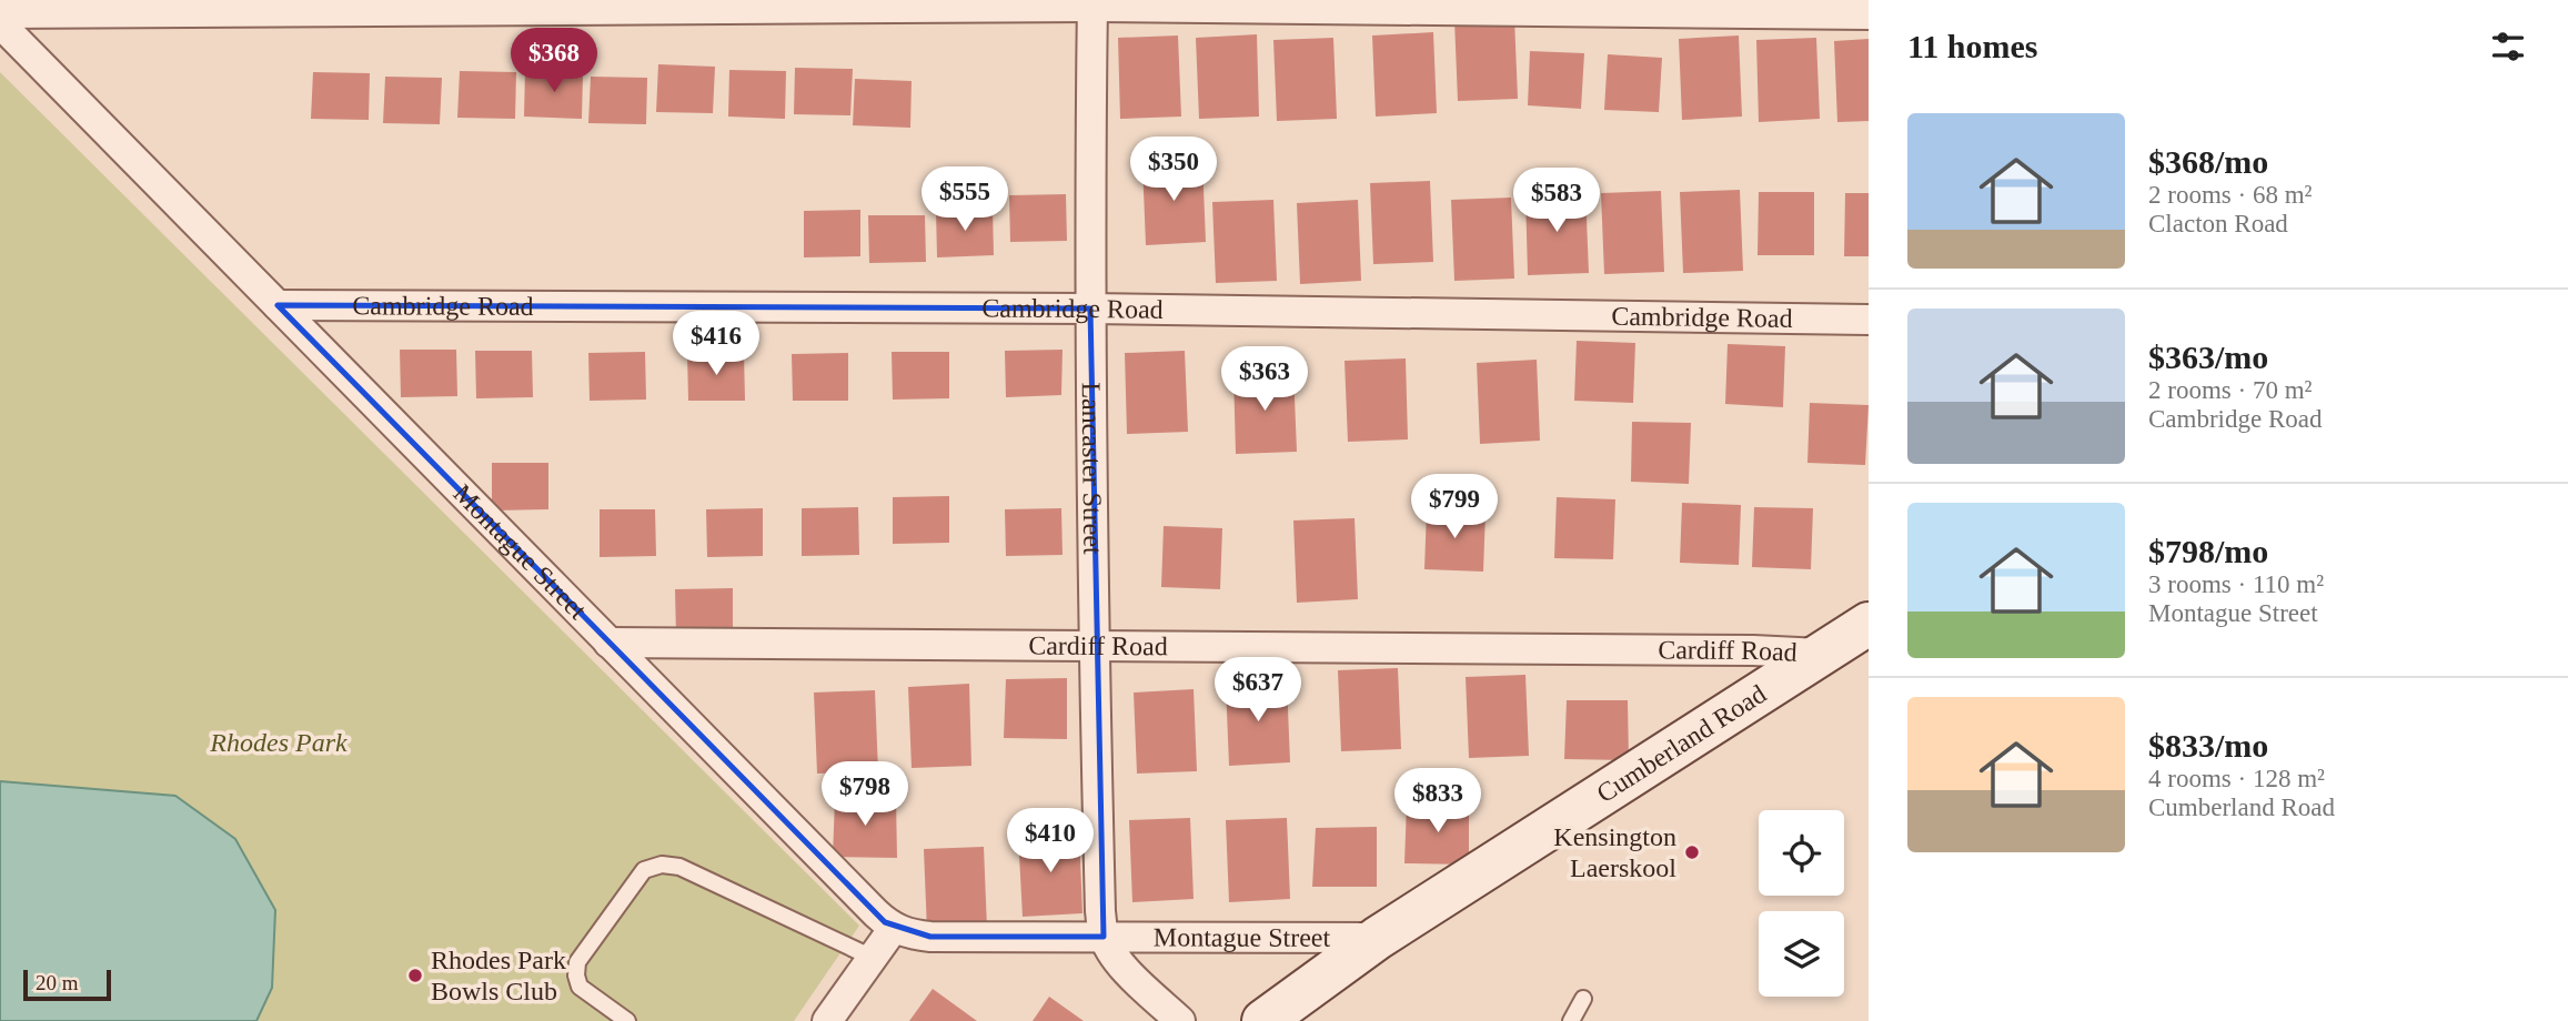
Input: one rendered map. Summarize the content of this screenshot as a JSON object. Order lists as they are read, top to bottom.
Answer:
{
  "streets": {
    "street": [
      "Cambridge Road",
      "Lancaster Street",
      "Montague Street",
      "Cardiff Road",
      "Cumberland Road"
    ]
  },
  "crossings": [
    ["Cambridge Road", "Lancaster Street"],
    ["Cambridge Road", "Montague Street"],
    ["Lancaster Street", "Montague Street"],
    ["Lancaster Street", "Cardiff Road"],
    ["Montague Street", "Cardiff Road"],
    ["Montague Street", "Cumberland Road"],
    ["Cardiff Road", "Cumberland Road"]
  ],
  "parks": ["Rhodes Park"],
  "places": ["Kensington Laerskool", "Rhodes Park Bowls Club"],
  "scale_bar": "20 m",
  "page": {
    "heading": "11 homes",
    "price": [
      "$368",
      "$350",
      "$555",
      "$583",
      "$416",
      "$363",
      "$799",
      "$637",
      "$798",
      "$833",
      "$410"
    ],
    "list": [
      {
        "name": "$368/mo",
        "note": "2 rooms · 68 m² · Clacton Road"
      },
      {
        "name": "$363/mo",
        "note": "2 rooms · 70 m² · Cambridge Road"
      },
      {
        "name": "$798/mo",
        "note": "3 rooms · 110 m² · Montague Street"
      },
      {
        "name": "$833/mo",
        "note": "4 rooms · 128 m² · Cumberland Road"
      }
    ],
    "scale": "20 m"
  }
}
